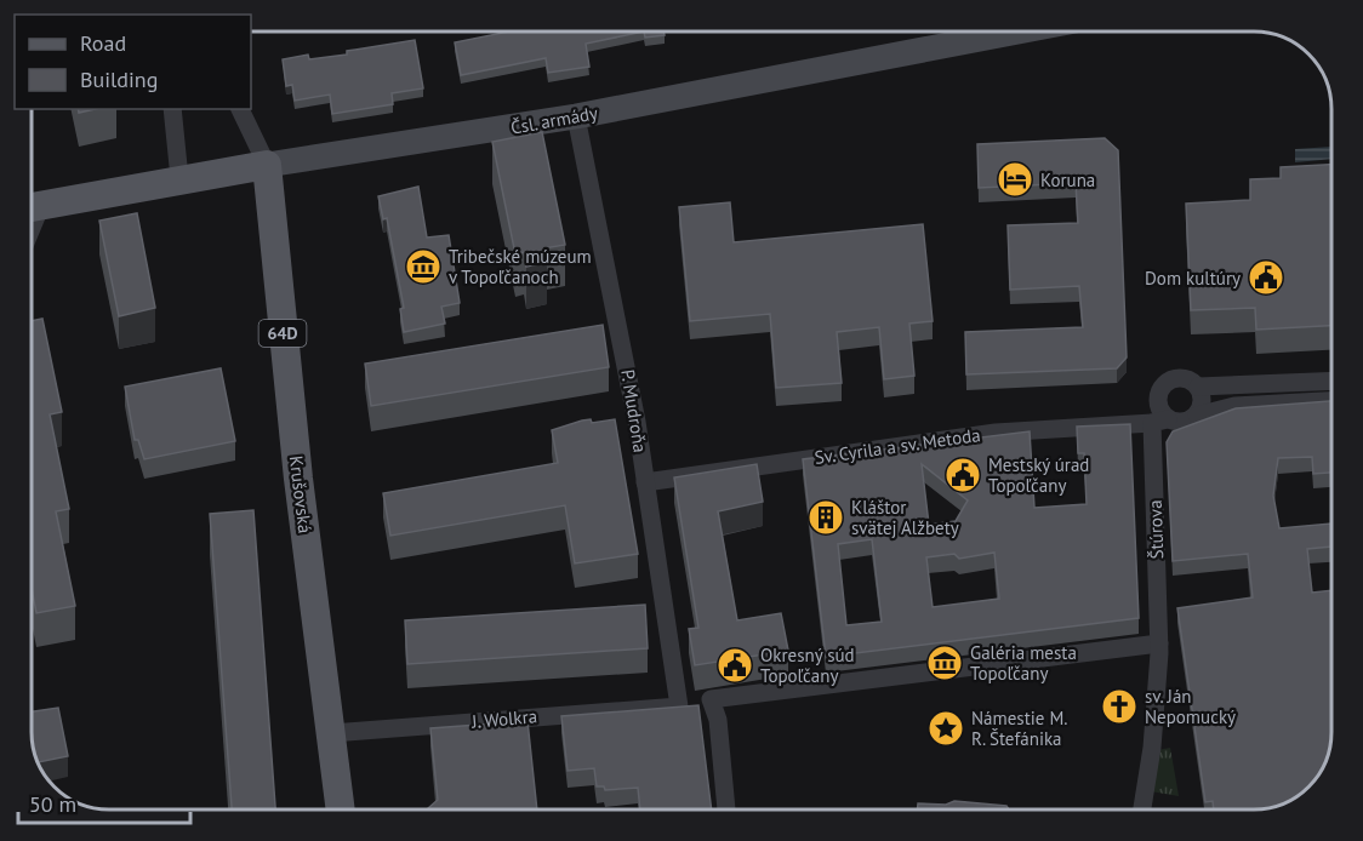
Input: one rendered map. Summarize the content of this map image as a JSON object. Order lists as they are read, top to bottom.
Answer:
{
  "streets": {
    "main road": ["Čsl. armády", "64D", "Krušovská"],
    "street": [
      "P. Mudroňa",
      "Sv. Cyrila a sv. Metoda",
      "Štúrova",
      "J. Wolkra"
    ]
  },
  "crossings": [
    ["Čsl. armády", "P. Mudroňa"],
    ["Čsl. armády", "Krušovská"],
    ["P. Mudroňa", "Sv. Cyrila a sv. Metoda"],
    ["P. Mudroňa", "J. Wolkra"],
    ["Sv. Cyrila a sv. Metoda", "Štúrova"],
    ["Krušovská", "J. Wolkra"]
  ],
  "places": {
    "hotel": ["Koruna"],
    "museum": ["Tribečské múzeum v Topoľčanoch", "Galéria mesta Topoľčany"],
    "public building": ["Dom kultúry", "Mestský úrad Topoľčany", "Okresný súd Topoľčany"],
    "building": ["Kláštor svätej Alžbety"],
    "church": ["sv. Ján Nepomucký"],
    "place": ["Námestie M. R. Štefánika"]
  },
  "legend": ["Road", "Building"],
  "scale_bar": "50 m"
}
